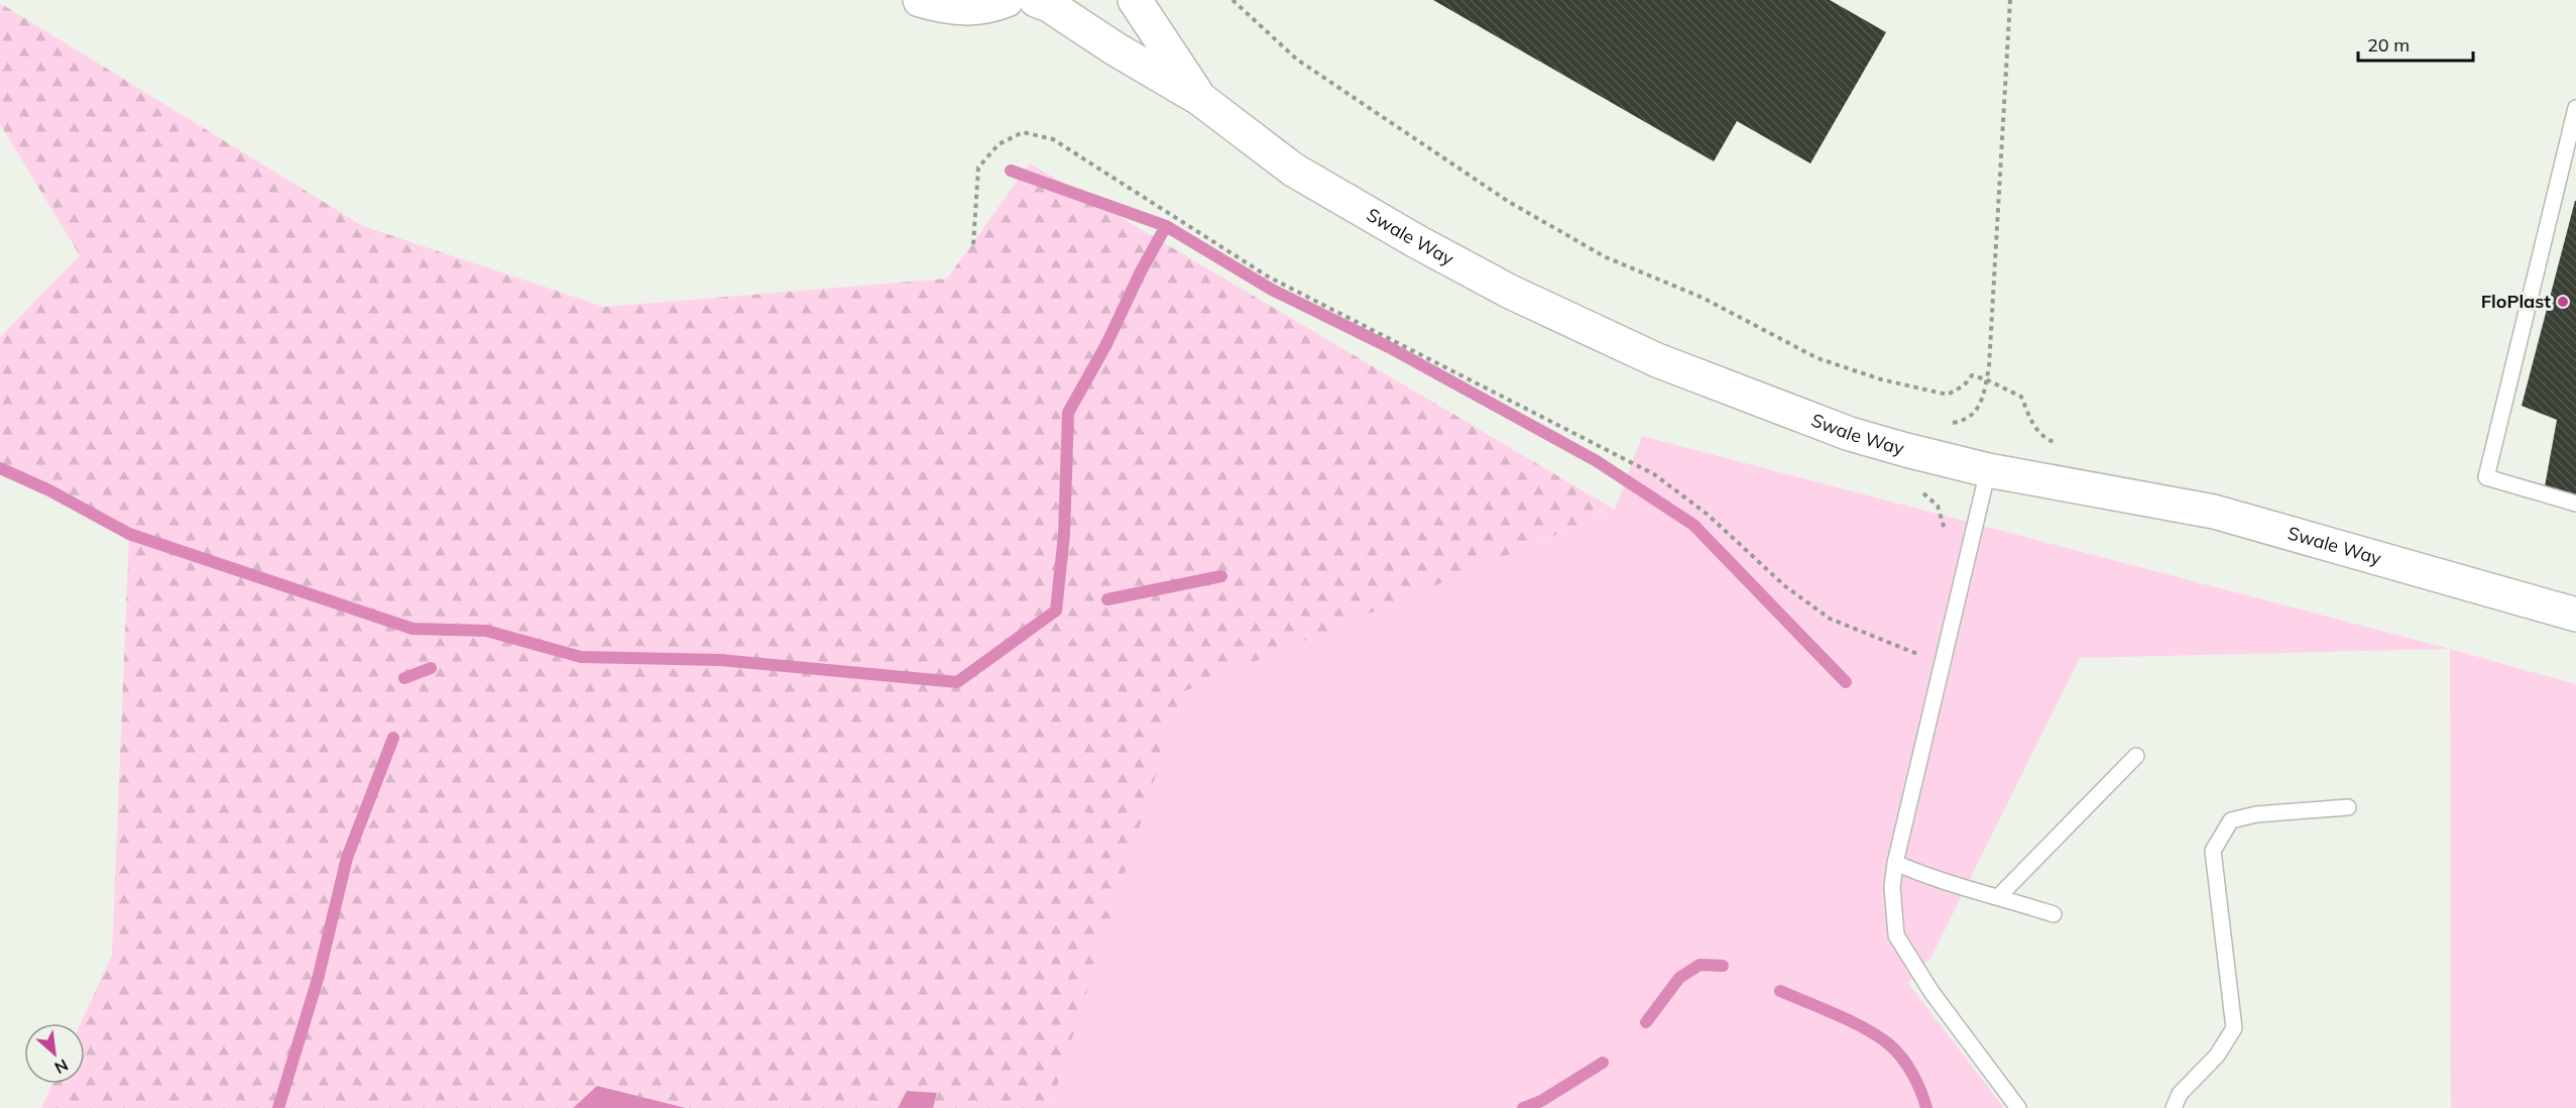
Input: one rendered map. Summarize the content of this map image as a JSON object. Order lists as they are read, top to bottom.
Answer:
{
  "streets": {
    "street": ["Swale Way"]
  },
  "places": ["FloPlast"],
  "scale_bar": "20 m",
  "north": "bottom right"
}
